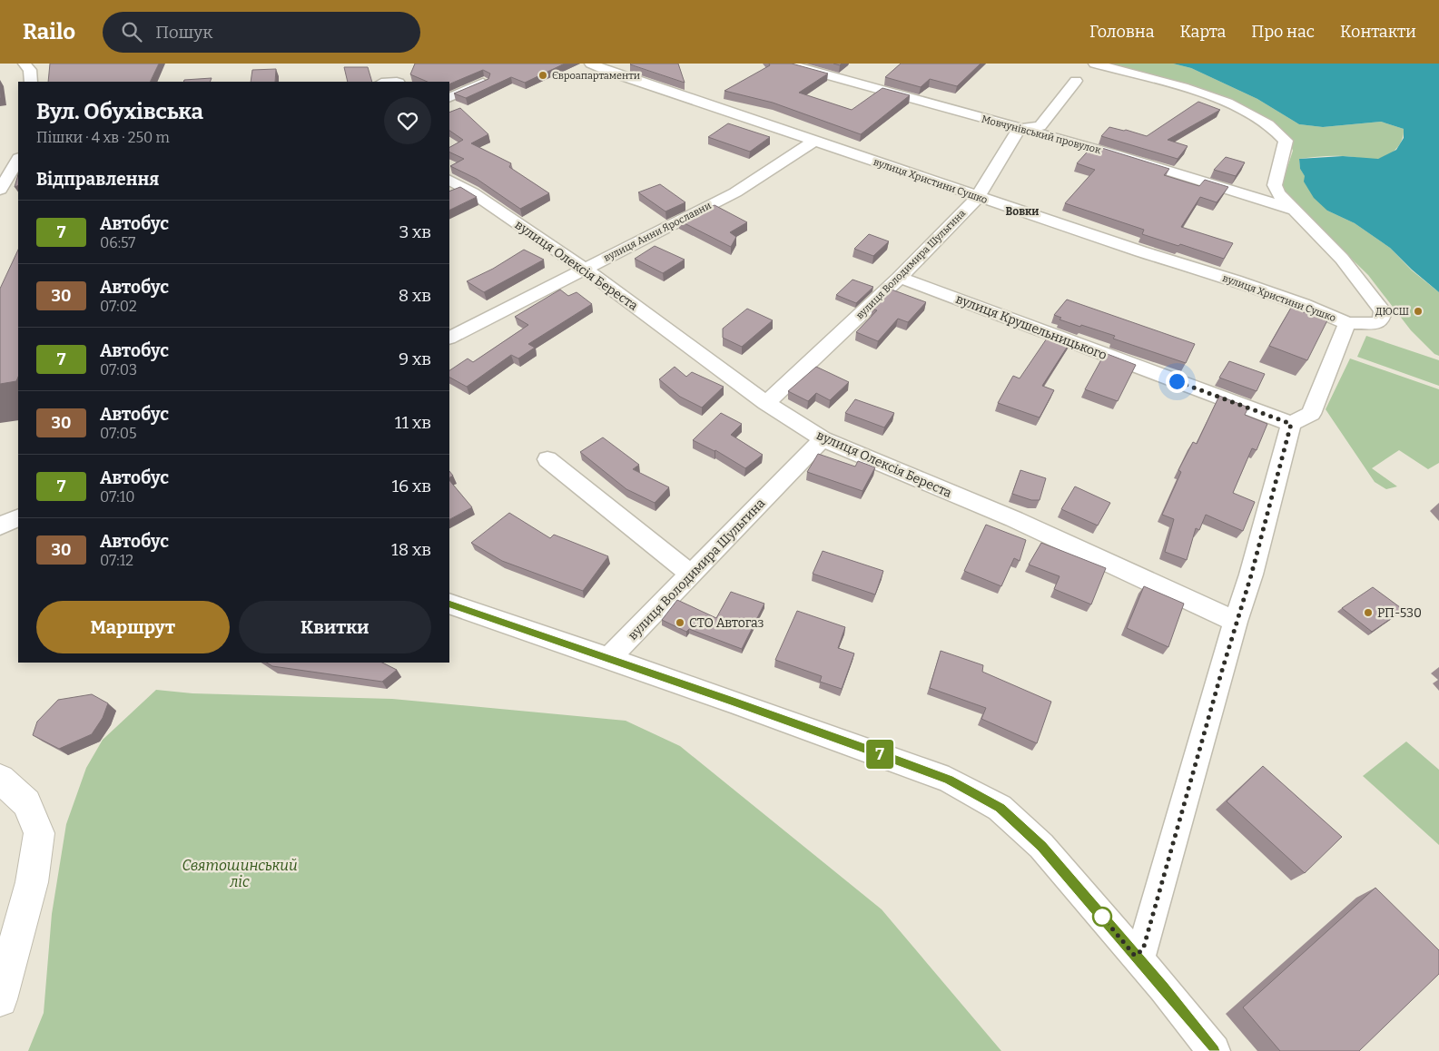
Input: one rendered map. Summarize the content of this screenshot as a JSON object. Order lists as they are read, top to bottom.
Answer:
{
  "streets": {
    "street": [
      "Мовчунівський провулок",
      "вулиця Христини Сушко",
      "вулиця Анни Ярославни",
      "вулиця Володимира Шульгина",
      "вулиця Олексія Береста",
      "вулиця Крушельницького"
    ]
  },
  "crossings": [
    ["Мовчунівський провулок", "вулиця Володимира Шульгина"],
    ["вулиця Христини Сушко", "вулиця Анни Ярославни"],
    ["вулиця Христини Сушко", "вулиця Володимира Шульгина"],
    ["вулиця Анни Ярославни", "вулиця Олексія Береста"],
    ["вулиця Володимира Шульгина", "вулиця Олексія Береста"],
    ["вулиця Володимира Шульгина", "вулиця Крушельницького"]
  ],
  "districts": ["Вовки"],
  "parks": ["Святошинський ліс"],
  "places": [
    "Євроапартаменти",
    "ДЮСШ",
    "РП-530",
    "СТО Автогаз"
  ],
  "lines": ["bus line 7"],
  "page": {
    "header": "Railo",
    "search": "Пошук",
    "nav": [
      "Головна",
      "Карта",
      "Про нас",
      "Контакти"
    ],
    "on_map": "7",
    "heading": [
      ["Вул. Обухівська", "Пішки · 4 хв · 250 m"],
      "Відправлення"
    ],
    "list": [
      {
        "mark": "7",
        "name": "Автобус",
        "note": "06:57",
        "value": "3 хв"
      },
      {
        "mark": "30",
        "name": "Автобус",
        "note": "07:02",
        "value": "8 хв"
      },
      {
        "mark": "7",
        "name": "Автобус",
        "note": "07:03",
        "value": "9 хв"
      },
      {
        "mark": "30",
        "name": "Автобус",
        "note": "07:05",
        "value": "11 хв"
      },
      {
        "mark": "7",
        "name": "Автобус",
        "note": "07:10",
        "value": "16 хв"
      },
      {
        "mark": "30",
        "name": "Автобус",
        "note": "07:12",
        "value": "18 хв"
      }
    ],
    "buttons": ["Маршрут", "Квитки"]
  }
}
